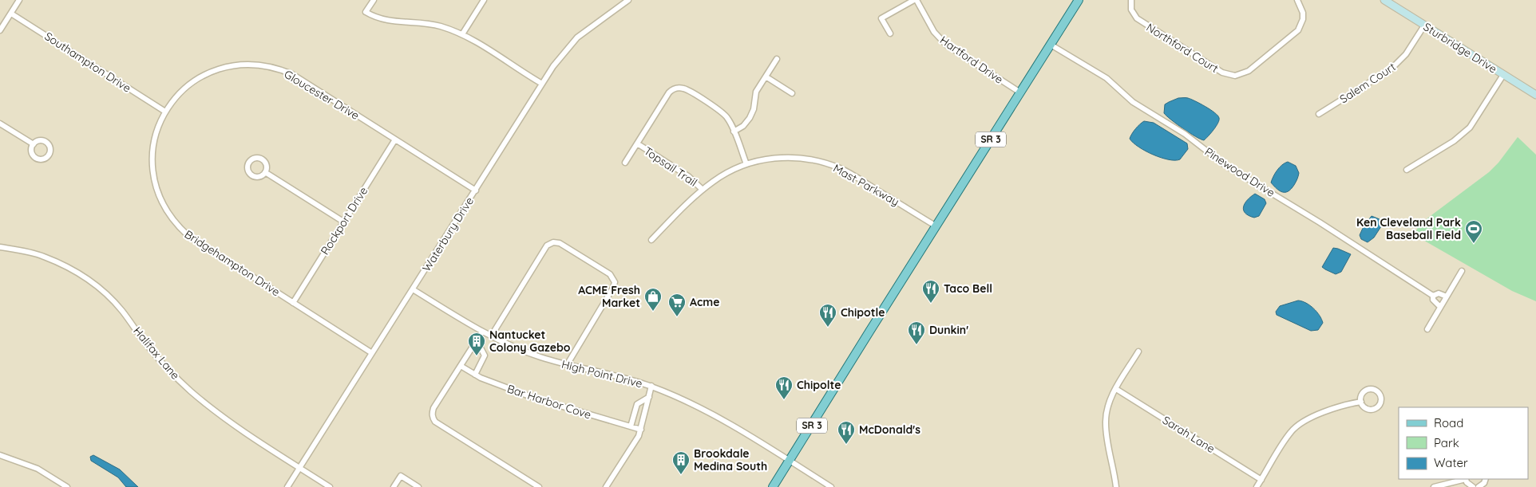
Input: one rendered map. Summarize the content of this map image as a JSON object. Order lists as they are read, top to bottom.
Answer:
{
  "streets": {
    "main road": ["SR 3"],
    "street": [
      "Northford Court",
      "Sturbridge Drive",
      "Hartford Drive",
      "Southampton Drive",
      "Salem Court",
      "Gloucester Drive",
      "Topsail Trail",
      "Pinewood Drive",
      "Mast Parkway",
      "Rockport Drive",
      "Waterbury Drive",
      "Bridgehampton Drive",
      "Halifax Lane",
      "High Point Drive",
      "Bar Harbor Cove",
      "Sarah Lane"
    ]
  },
  "crossings": [
    ["Sturbridge Drive", "Salem Court"],
    ["Hartford Drive", "SR 3"],
    ["Southampton Drive", "Gloucester Drive"],
    ["Southampton Drive", "Bridgehampton Drive"],
    ["Gloucester Drive", "Rockport Drive"],
    ["Gloucester Drive", "Waterbury Drive"],
    ["Gloucester Drive", "Bridgehampton Drive"],
    ["SR 3", "Pinewood Drive"],
    ["SR 3", "Mast Parkway"],
    ["SR 3", "High Point Drive"],
    ["Topsail Trail", "Mast Parkway"],
    ["Rockport Drive", "Bridgehampton Drive"],
    ["Waterbury Drive", "Bridgehampton Drive"],
    ["Waterbury Drive", "Halifax Lane"],
    ["Waterbury Drive", "High Point Drive"]
  ],
  "places": {
    "sports": ["Ken Cleveland Park Baseball Field"],
    "restaurant": [
      "Taco Bell",
      "Chipotle",
      "Dunkin'",
      "Chipolte",
      "McDonald's"
    ],
    "shop": ["ACME Fresh Market"],
    "supermarket": ["Acme"],
    "building": ["Nantucket Colony Gazebo", "Brookdale Medina South"]
  },
  "legend": ["Road", "Park", "Water"]
}
